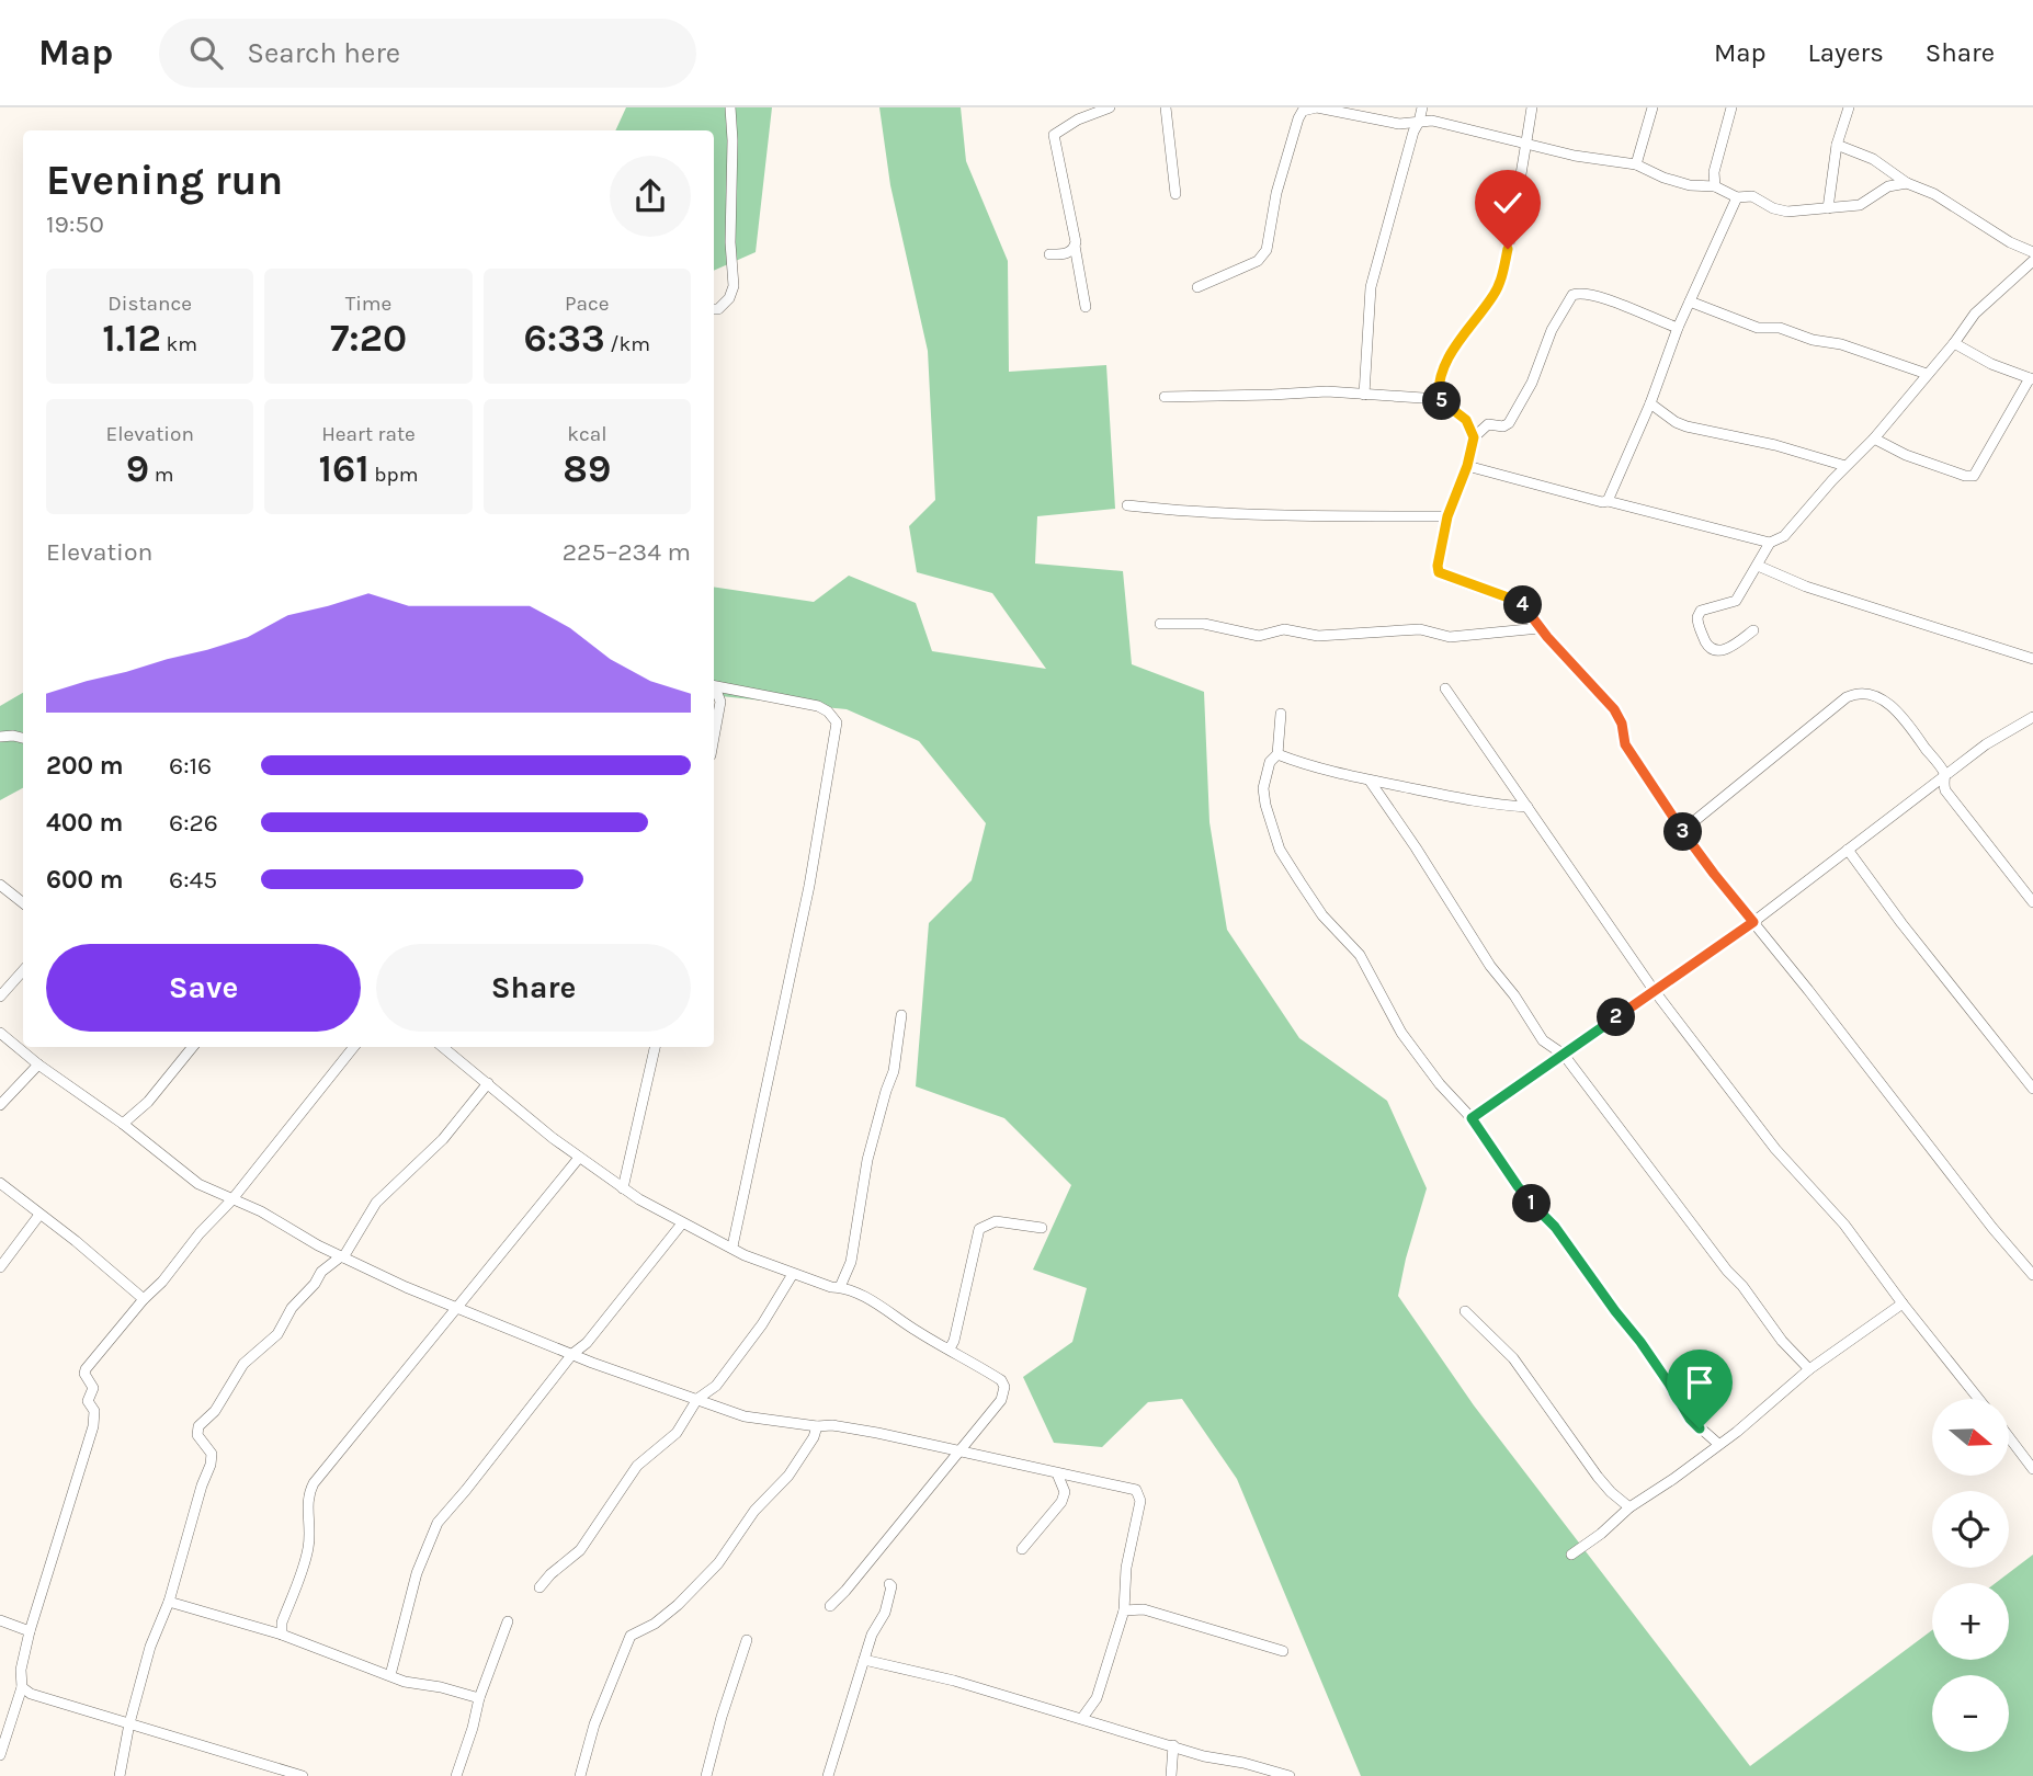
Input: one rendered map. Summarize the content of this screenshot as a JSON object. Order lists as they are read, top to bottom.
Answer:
{
  "north": "right",
  "page": {
    "header": "Map",
    "search": "Search here",
    "nav": ["Map", "Layers", "Share"],
    "heading": ["Evening run", "19:50"],
    "stats": [
      ["Distance", "1.12 km"],
      ["Time", "7:20"],
      ["Pace", "6:33 /km"],
      ["Elevation", "9 m"],
      ["Heart rate", "161 bpm"],
      ["kcal", "89"]
    ],
    "pins": [
      "5",
      "4",
      "3",
      "2",
      "1"
    ],
    "chart": ["Elevation", "225–234 m"],
    "list": [
      {
        "name": "200 m",
        "note": "6:16"
      },
      {
        "name": "400 m",
        "note": "6:26"
      },
      {
        "name": "600 m",
        "note": "6:45"
      }
    ],
    "buttons": ["Save", "Share"],
    "map_buttons": ["+", "−"]
  }
}
